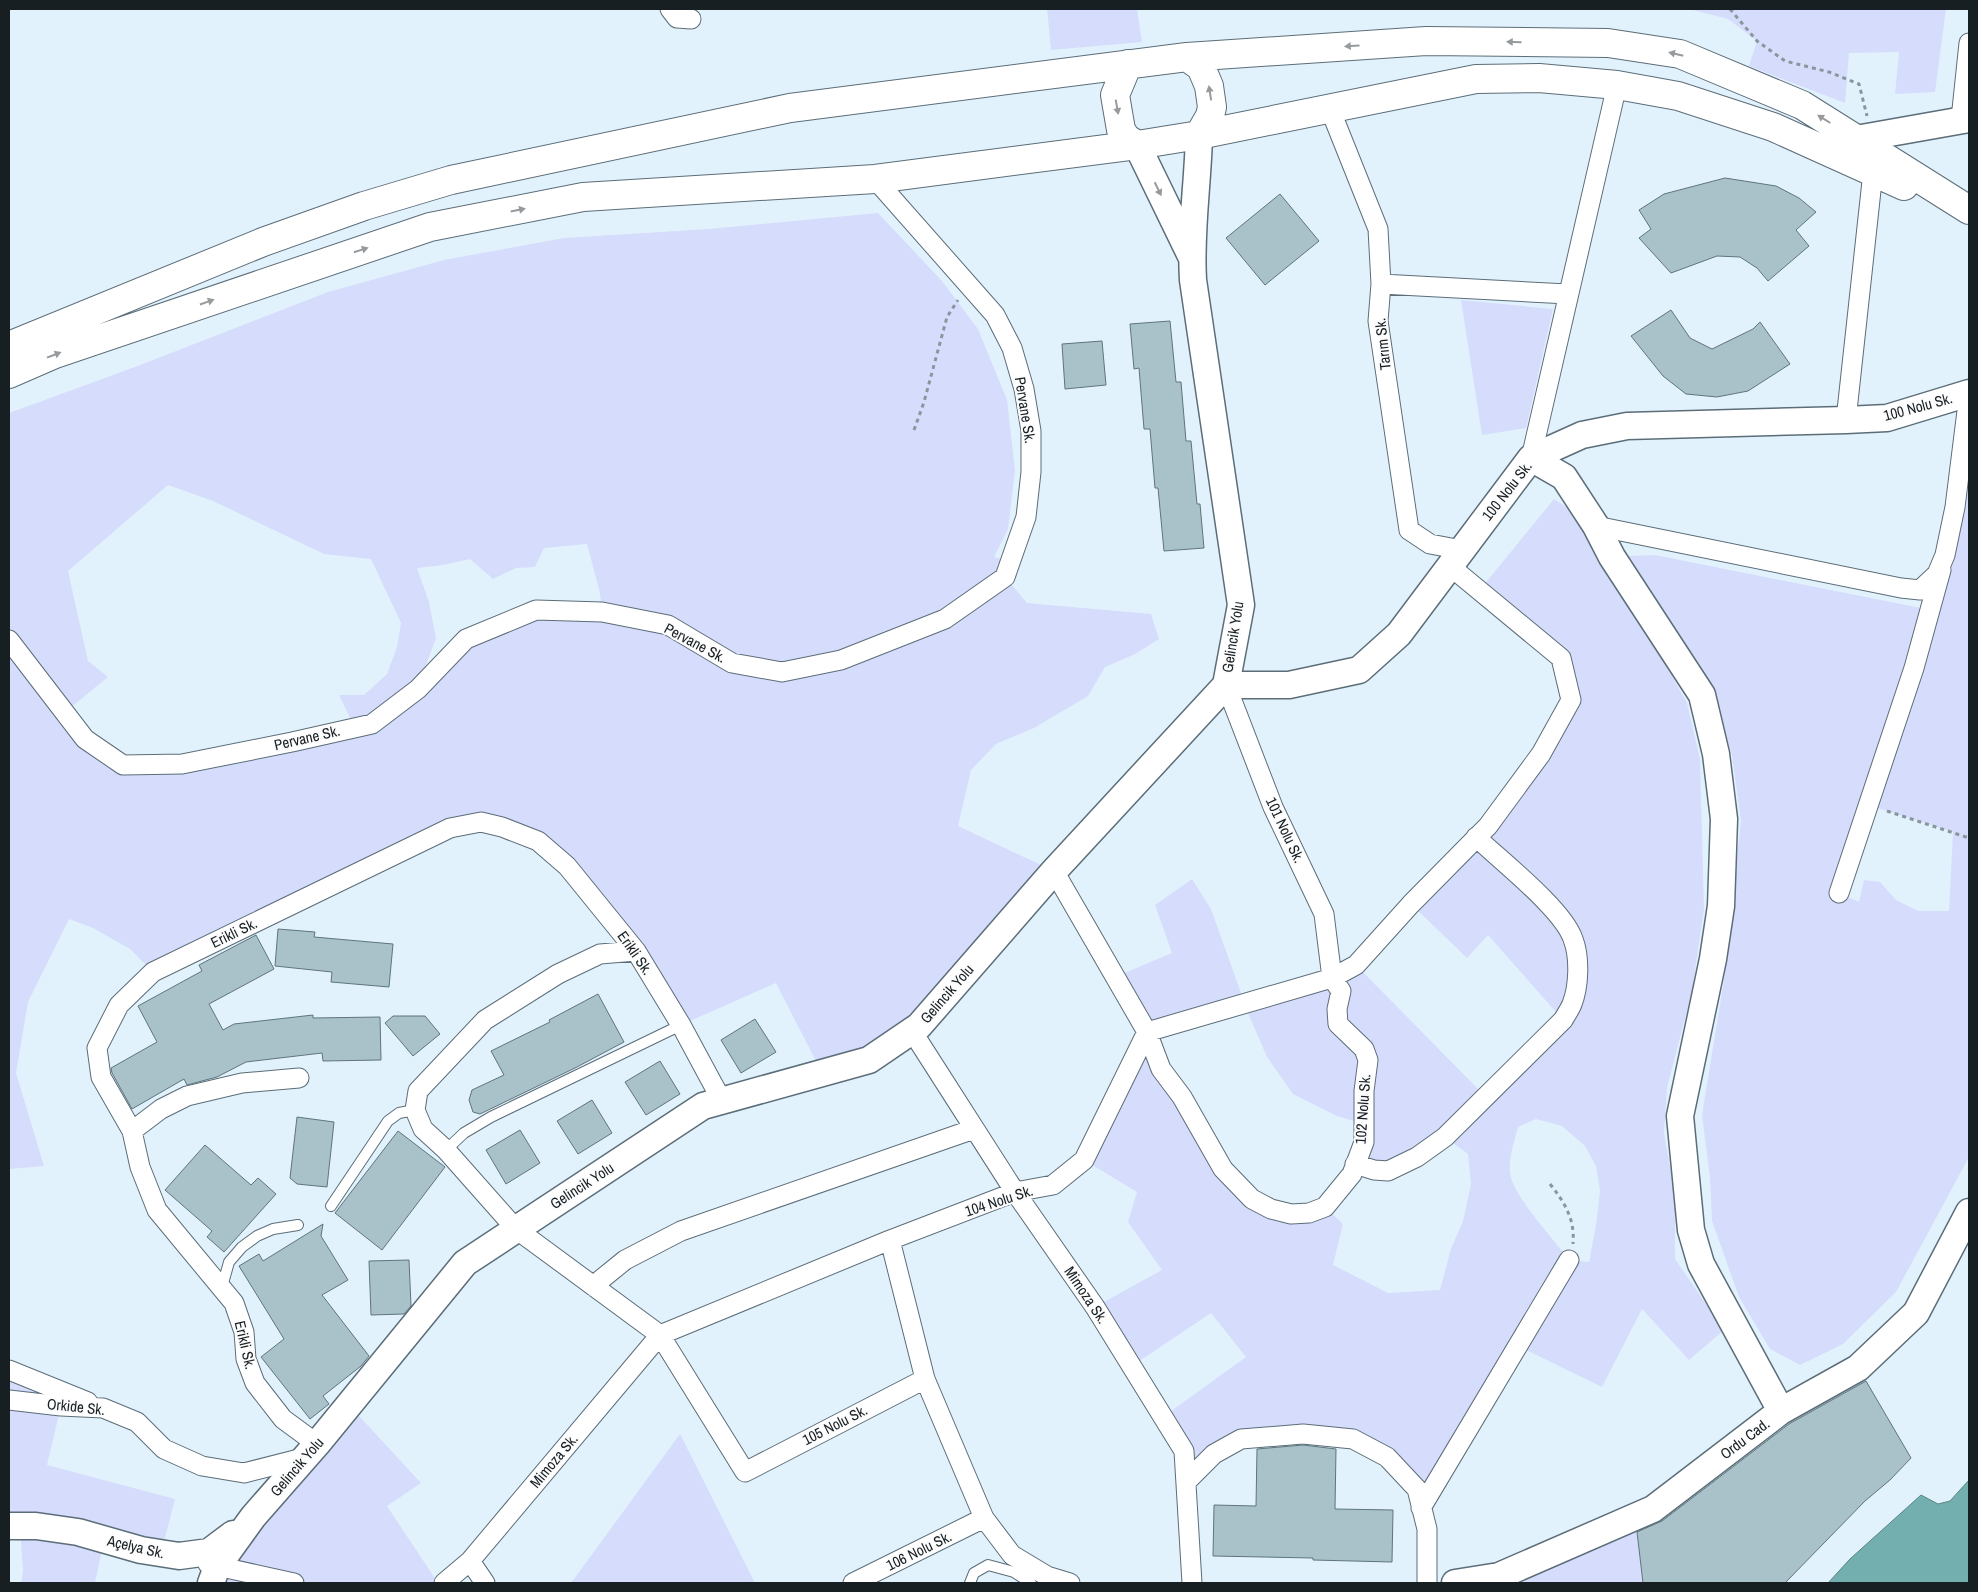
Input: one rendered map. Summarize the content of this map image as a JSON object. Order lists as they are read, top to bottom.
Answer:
{
  "streets": {
    "main road": [
      "100 Nolu Sk.",
      "Gelincik Yolu",
      "Ordu Cad.",
      "Açelya Sk."
    ],
    "street": [
      "Tarım Sk.",
      "Pervane Sk.",
      "101 Nolu Sk.",
      "Erikli Sk.",
      "102 Nolu Sk.",
      "104 Nolu Sk.",
      "Mimoza Sk.",
      "Orkide Sk.",
      "105 Nolu Sk.",
      "106 Nolu Sk."
    ]
  },
  "crossings": [
    ["Tarım Sk.", "100 Nolu Sk."],
    ["100 Nolu Sk.", "Gelincik Yolu"],
    ["100 Nolu Sk.", "101 Nolu Sk."],
    ["Gelincik Yolu", "101 Nolu Sk."],
    ["Gelincik Yolu", "Erikli Sk."],
    ["Gelincik Yolu", "Mimoza Sk."],
    ["Gelincik Yolu", "Orkide Sk."],
    ["Gelincik Yolu", "Açelya Sk."],
    ["101 Nolu Sk.", "102 Nolu Sk."],
    ["Erikli Sk.", "Orkide Sk."],
    ["102 Nolu Sk.", "104 Nolu Sk."],
    ["104 Nolu Sk.", "Mimoza Sk."],
    ["104 Nolu Sk.", "105 Nolu Sk."],
    ["Mimoza Sk.", "105 Nolu Sk."]
  ]
}
